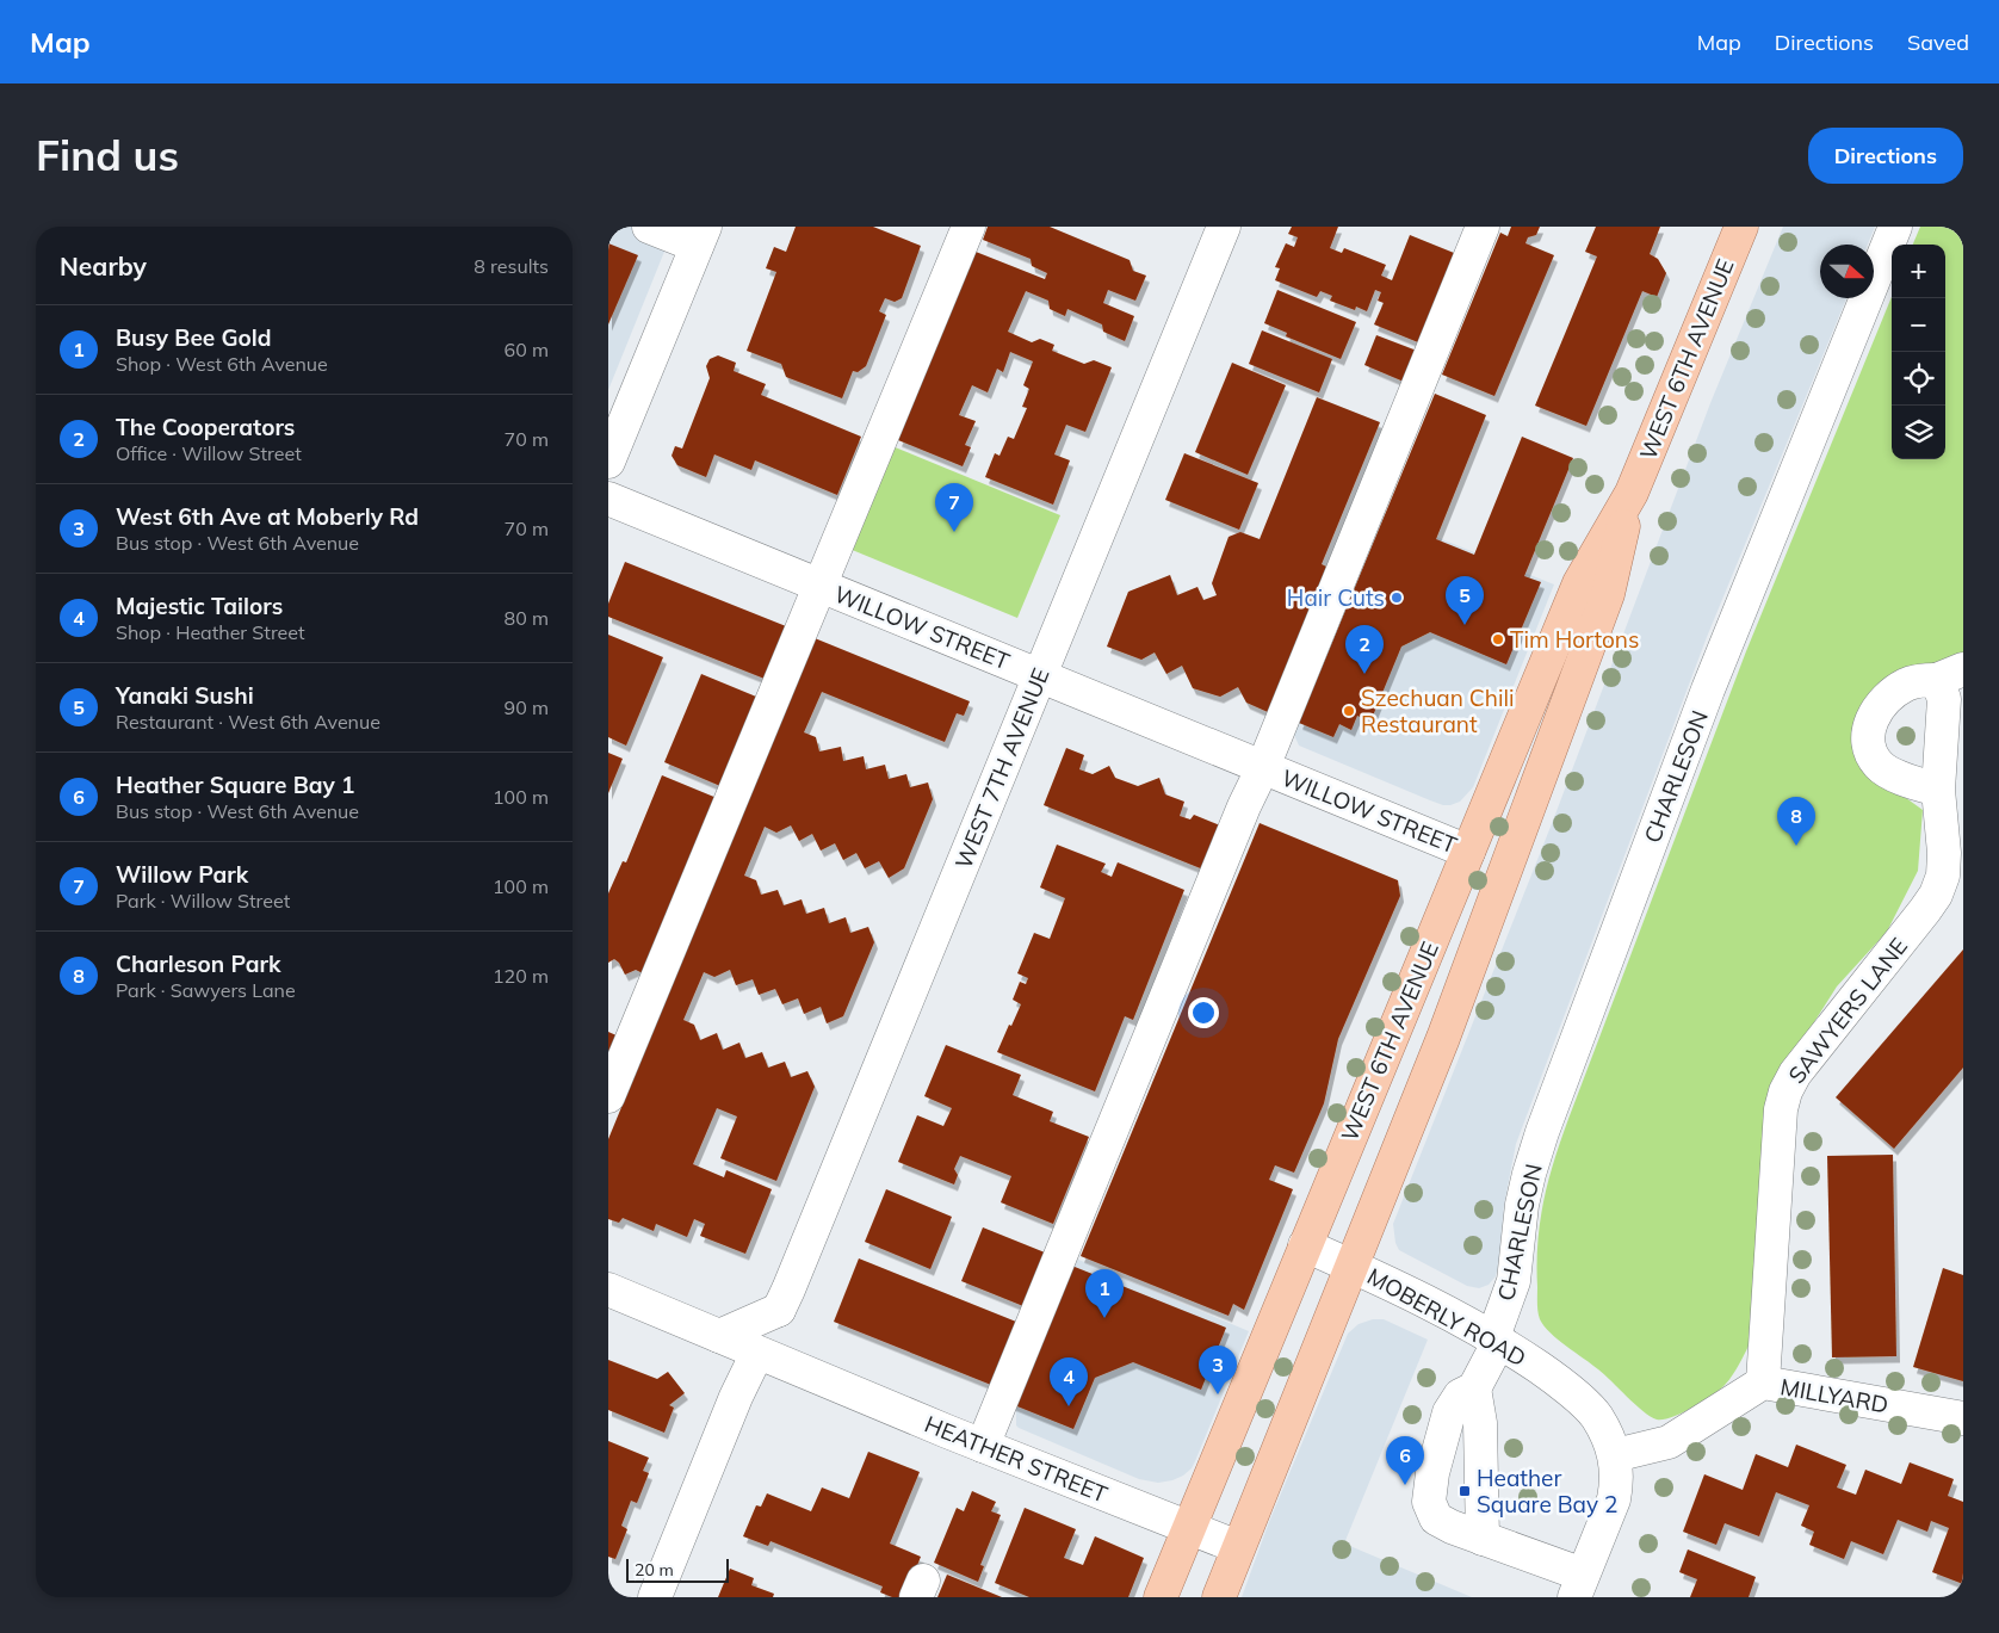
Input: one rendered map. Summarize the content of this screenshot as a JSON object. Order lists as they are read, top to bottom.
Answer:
{
  "streets": {
    "main road": ["WEST 6TH AVENUE"],
    "street": [
      "WILLOW STREET",
      "WEST 7TH AVENUE",
      "CHARLESON",
      "SAWYERS LANE",
      "MOBERLY ROAD",
      "MILLYARD",
      "HEATHER STREET"
    ]
  },
  "crossings": [
    ["WEST 6TH AVENUE", "WILLOW STREET"],
    ["WEST 6TH AVENUE", "MOBERLY ROAD"],
    ["WEST 6TH AVENUE", "HEATHER STREET"],
    ["WILLOW STREET", "WEST 7TH AVENUE"],
    ["CHARLESON", "MOBERLY ROAD"],
    ["SAWYERS LANE", "MILLYARD"],
    ["MOBERLY ROAD", "MILLYARD"]
  ],
  "places": {
    "other": ["Hair Cuts", "Tim Hortons", "Szechuan Chili Restaurant"],
    "transit": ["Heather Square Bay 2"]
  },
  "scale_bar": "20 m",
  "north": "right",
  "page": {
    "header": "Map",
    "nav": ["Map", "Directions", "Saved"],
    "buttons": "Directions",
    "title": "Find us",
    "heading": ["Nearby", "8 results"],
    "map_buttons": ["+", "−"],
    "list": [
      {
        "mark": "1",
        "name": "Busy Bee Gold",
        "note": "Shop · West 6th Avenue",
        "value": "60 m"
      },
      {
        "mark": "2",
        "name": "The Cooperators",
        "note": "Office · Willow Street",
        "value": "70 m"
      },
      {
        "mark": "3",
        "name": "West 6th Ave at Moberly Rd",
        "note": "Bus stop · West 6th Avenue",
        "value": "70 m"
      },
      {
        "mark": "4",
        "name": "Majestic Tailors",
        "note": "Shop · Heather Street",
        "value": "80 m"
      },
      {
        "mark": "5",
        "name": "Yanaki Sushi",
        "note": "Restaurant · West 6th Avenue",
        "value": "90 m"
      },
      {
        "mark": "6",
        "name": "Heather Square Bay 1",
        "note": "Bus stop · West 6th Avenue",
        "value": "100 m"
      },
      {
        "mark": "7",
        "name": "Willow Park",
        "note": "Park · Willow Street",
        "value": "100 m"
      },
      {
        "mark": "8",
        "name": "Charleson Park",
        "note": "Park · Sawyers Lane",
        "value": "120 m"
      }
    ],
    "pins": [
      "7",
      "5",
      "2",
      "8",
      "1",
      "3",
      "4",
      "6"
    ],
    "scale": "20 m"
  }
}
